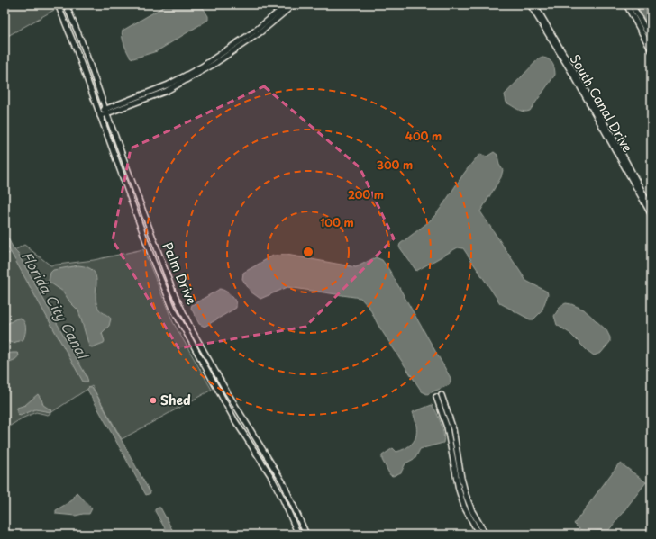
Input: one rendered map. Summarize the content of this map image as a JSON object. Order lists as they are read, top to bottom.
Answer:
{
  "streets": {
    "street": ["South Canal Drive", "Palm Drive"]
  },
  "water": ["Florida City Canal"],
  "places": ["Shed"],
  "rings": [
    "400 m",
    "300 m",
    "200 m",
    "100 m"
  ]
}
